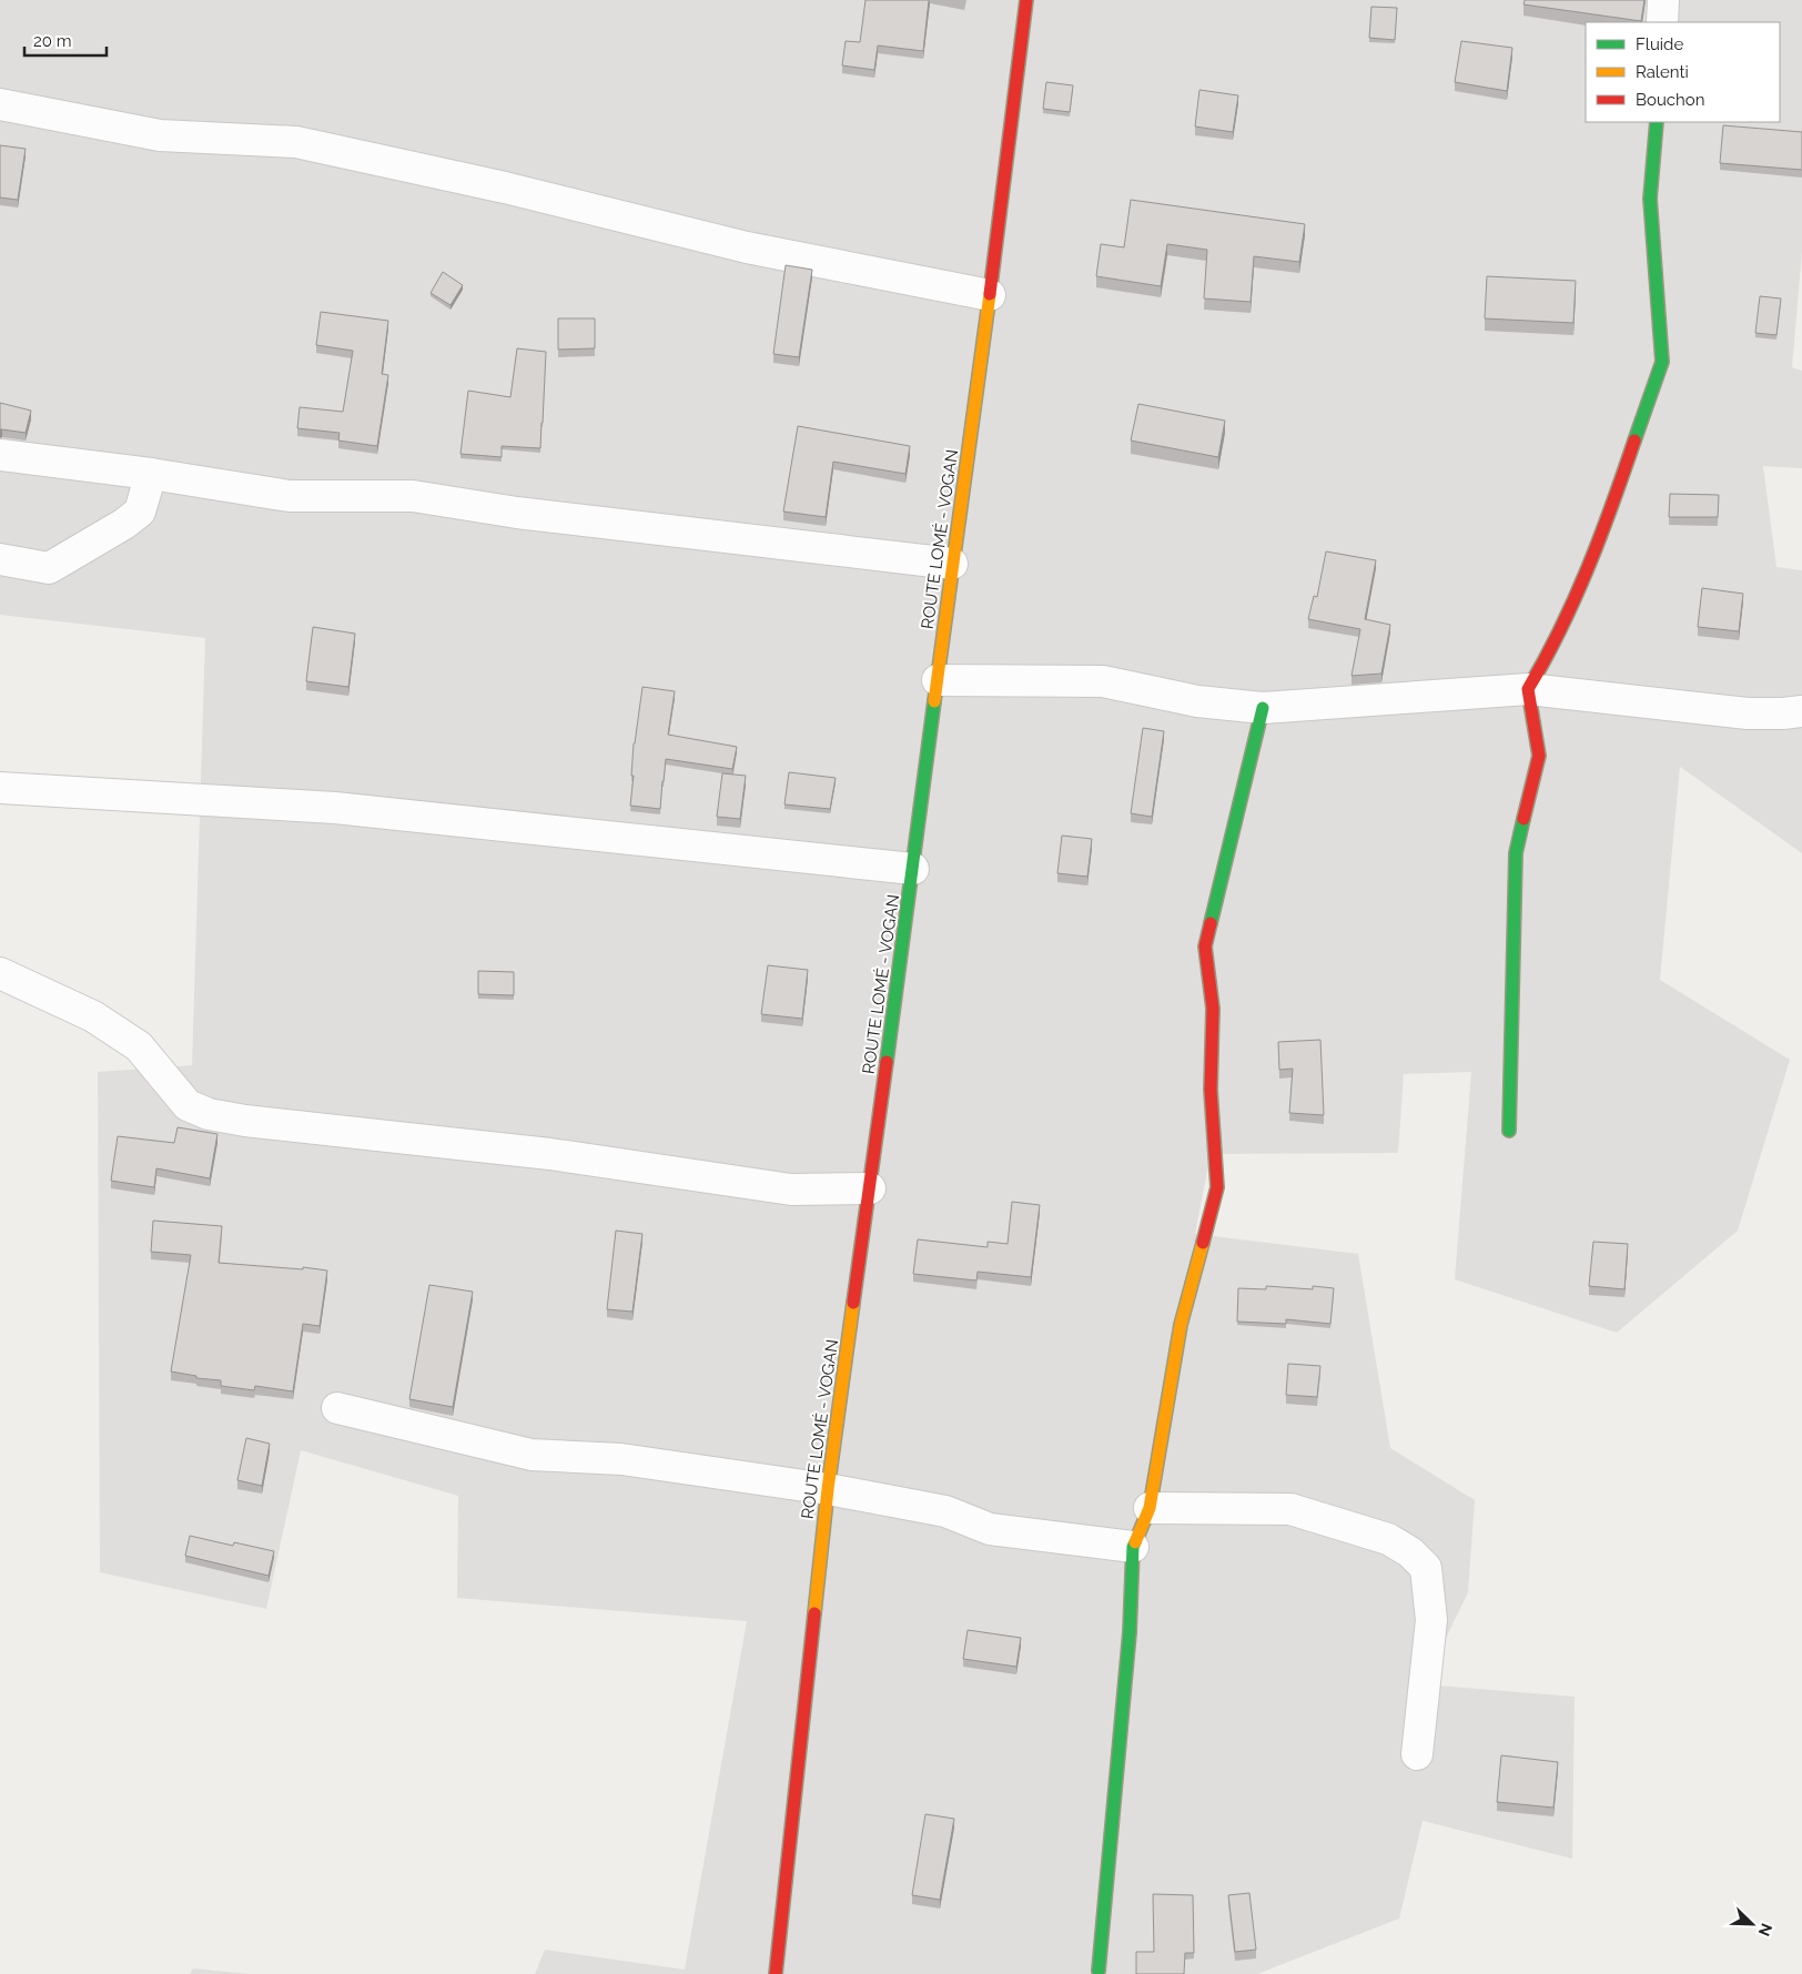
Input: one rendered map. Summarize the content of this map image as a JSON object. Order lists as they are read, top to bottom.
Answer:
{
  "streets": {
    "street": ["ROUTE LOMÉ - VOGAN"]
  },
  "legend": ["Fluide", "Ralenti", "Bouchon"],
  "scale_bar": "20 m",
  "north": "bottom right"
}
